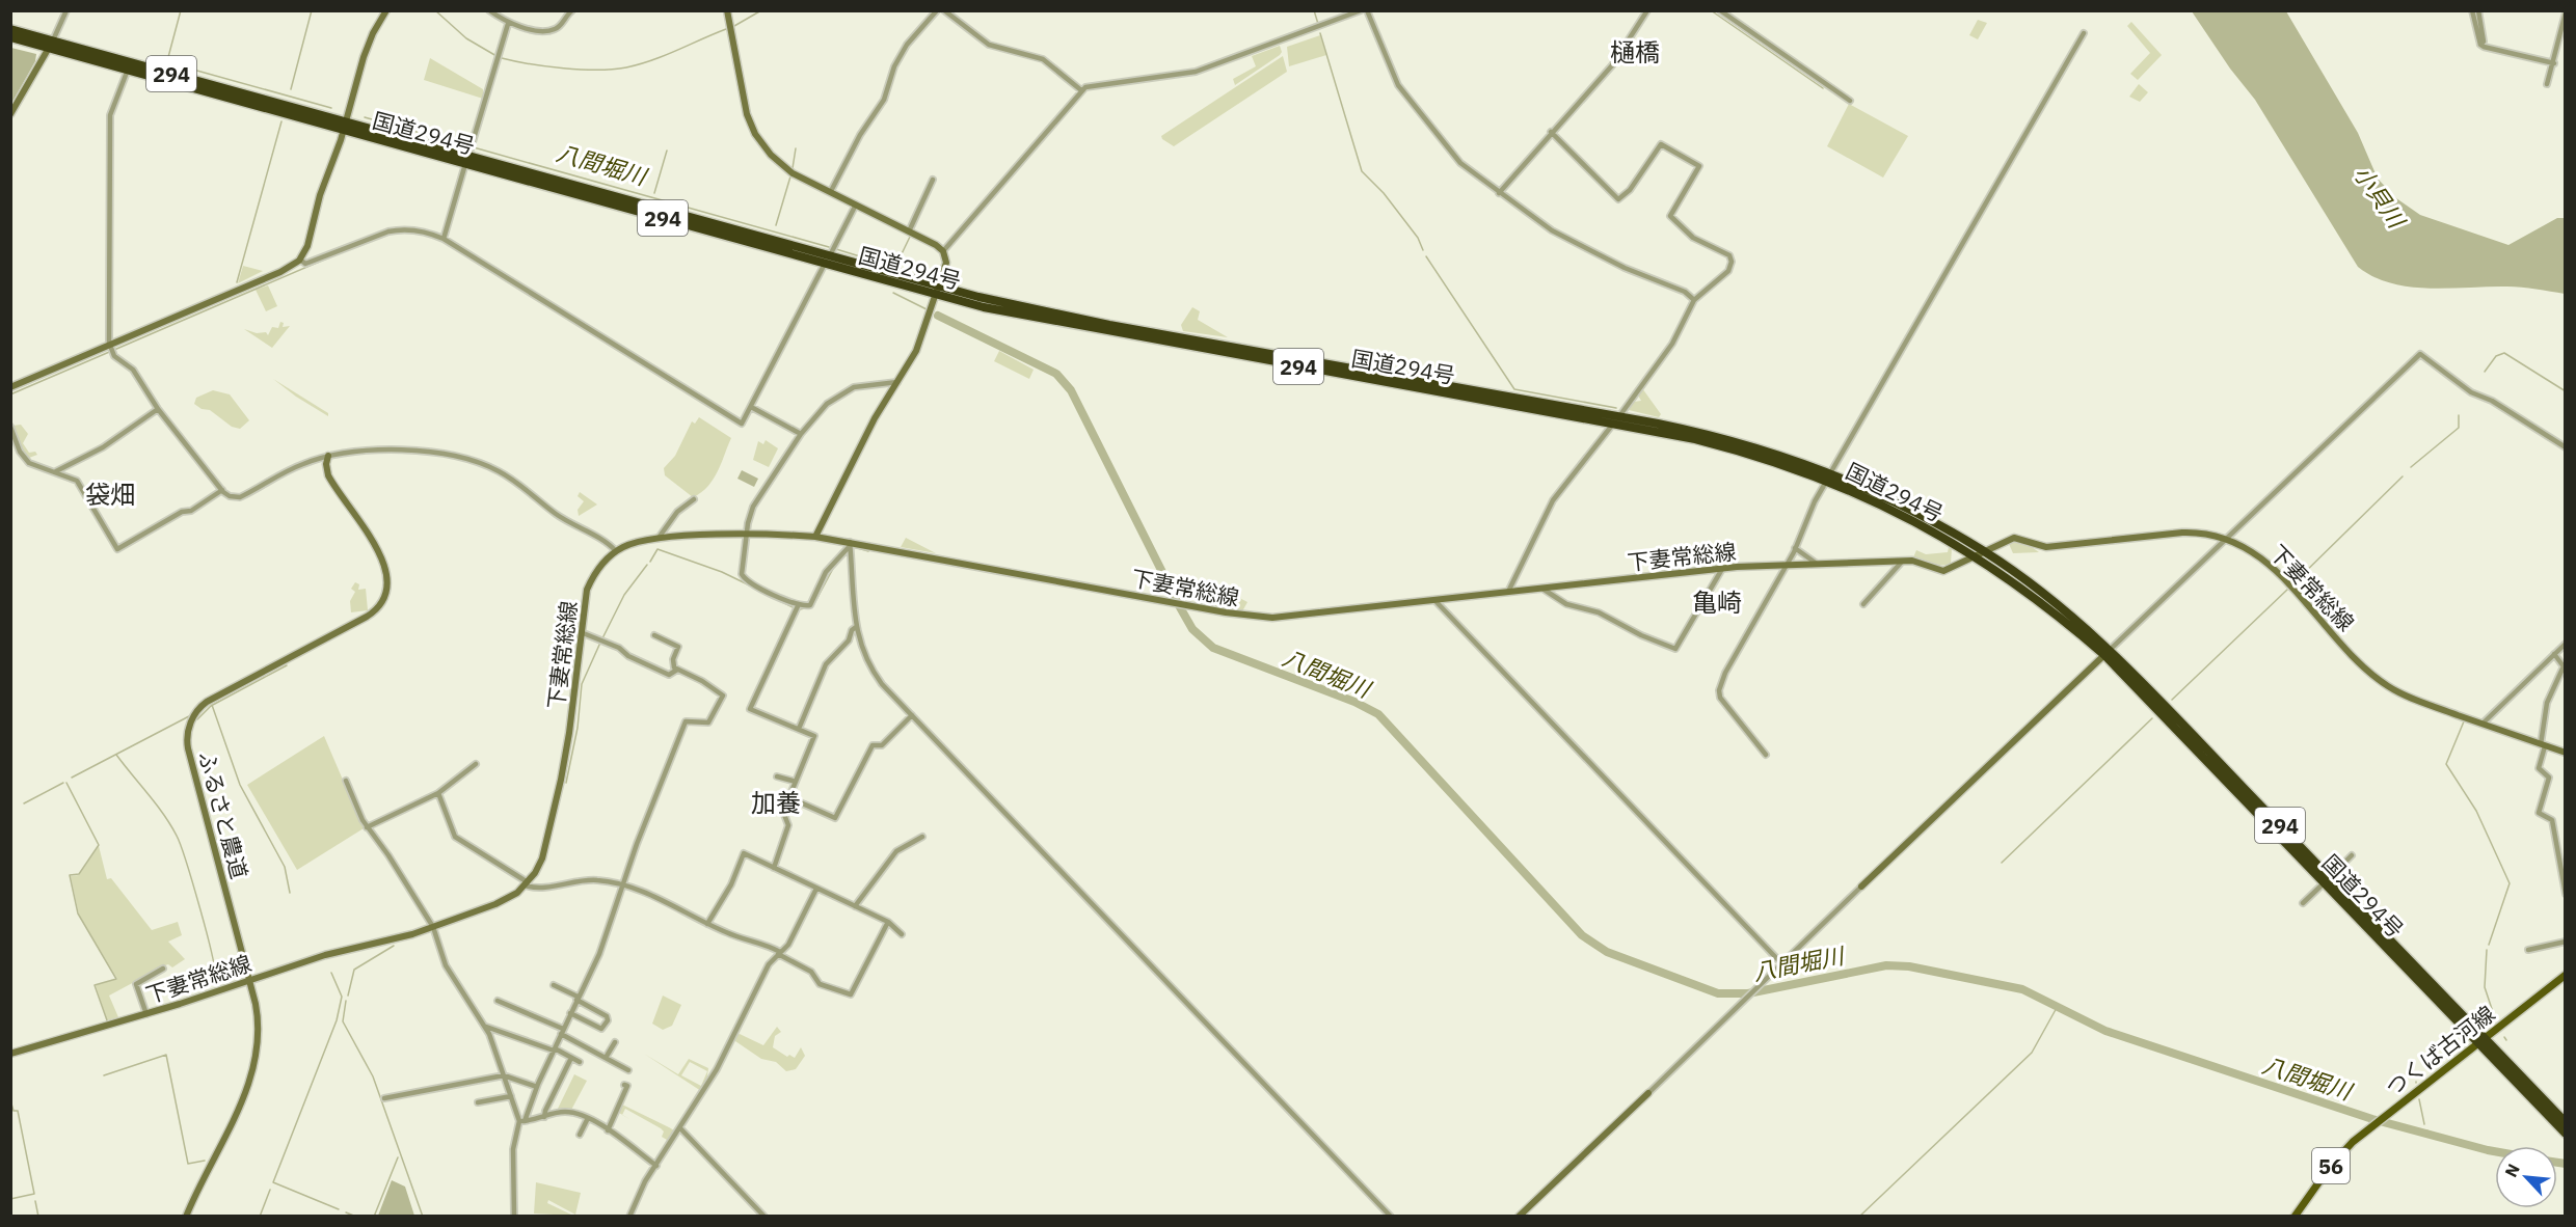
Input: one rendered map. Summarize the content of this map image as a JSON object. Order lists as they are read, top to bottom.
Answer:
{
  "streets": {
    "highway": ["294", "国道294号"],
    "main road": [
      "下妻常総線",
      "ふるさと農道",
      "つくば古河線",
      "56"
    ]
  },
  "crossings": [
    ["国道294号", "下妻常総線"],
    ["国道294号", "つくば古河線"],
    ["下妻常総線", "ふるさと農道"]
  ],
  "districts": [
    "樋橋",
    "袋畑",
    "亀崎",
    "加養"
  ],
  "water": ["八間堀川", "小貝川"],
  "north": "top left"
}
